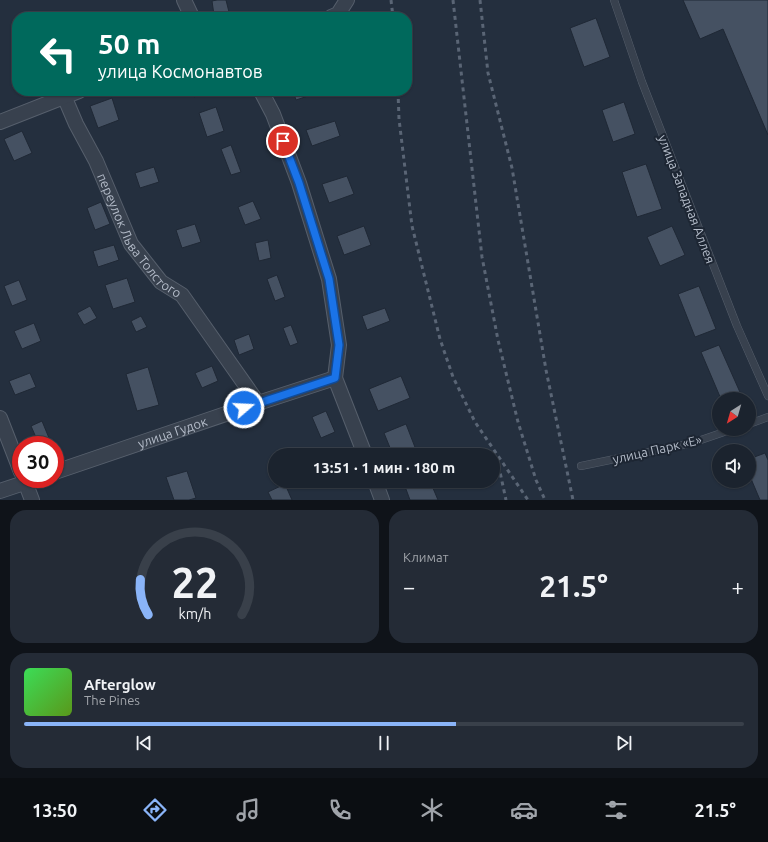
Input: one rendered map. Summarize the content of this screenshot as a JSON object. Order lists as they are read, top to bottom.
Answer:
{
  "streets": {
    "street": ["переулок Льва Толстого", "улица Гудок"],
    "lane": ["улица Западная Аллея", "улица Парк «Е»"]
  },
  "crossings": [
    ["переулок Льва Толстого", "улица Гудок"]
  ],
  "north": "bottom left",
  "page": {
    "turn": ["50 m", "улица Космонавтов"],
    "limit": "30",
    "trip": "13:51 · 1 мин · 180 m",
    "tile": "Климат",
    "heat": ["−", "21.5°", "+"],
    "song": ["Afterglow", "The Pines"],
    "tabs": ["13:50", "21.5°"],
    "gauge": ["22", "km/h"]
  }
}
